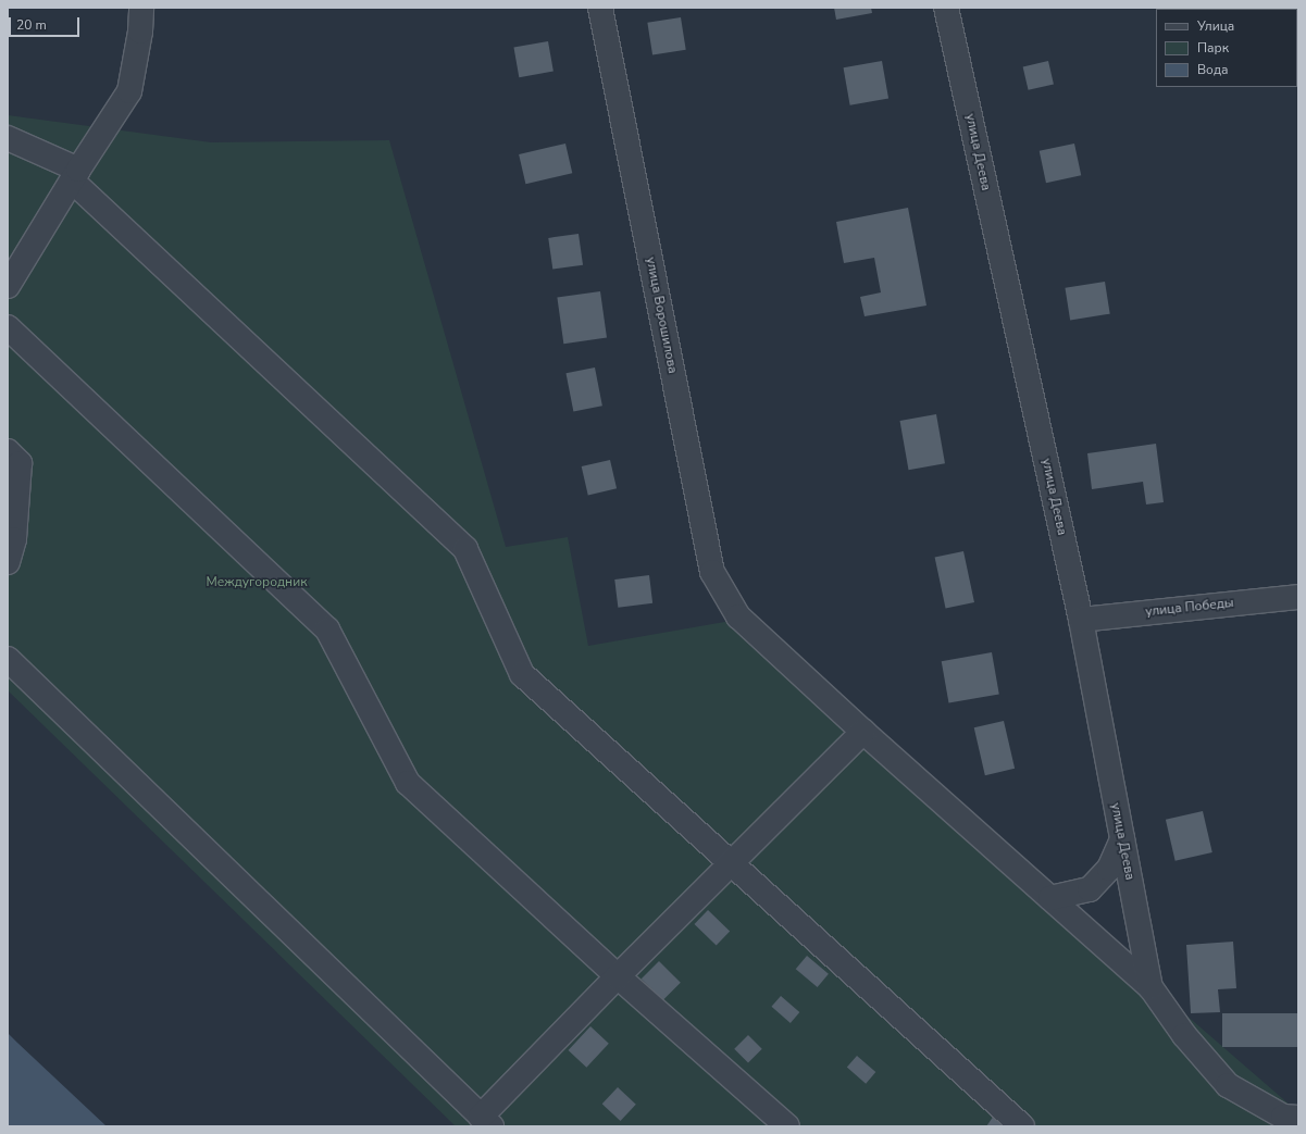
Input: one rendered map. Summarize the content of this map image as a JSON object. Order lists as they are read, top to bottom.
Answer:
{
  "streets": {
    "street": ["улица Деева", "улица Ворошилова", "улица Победы"]
  },
  "crossings": [
    ["улица Деева", "улица Ворошилова"],
    ["улица Деева", "улица Победы"]
  ],
  "parks": ["Междугородник"],
  "legend": ["Улица", "Парк", "Вода"],
  "scale_bar": "20 m"
}
